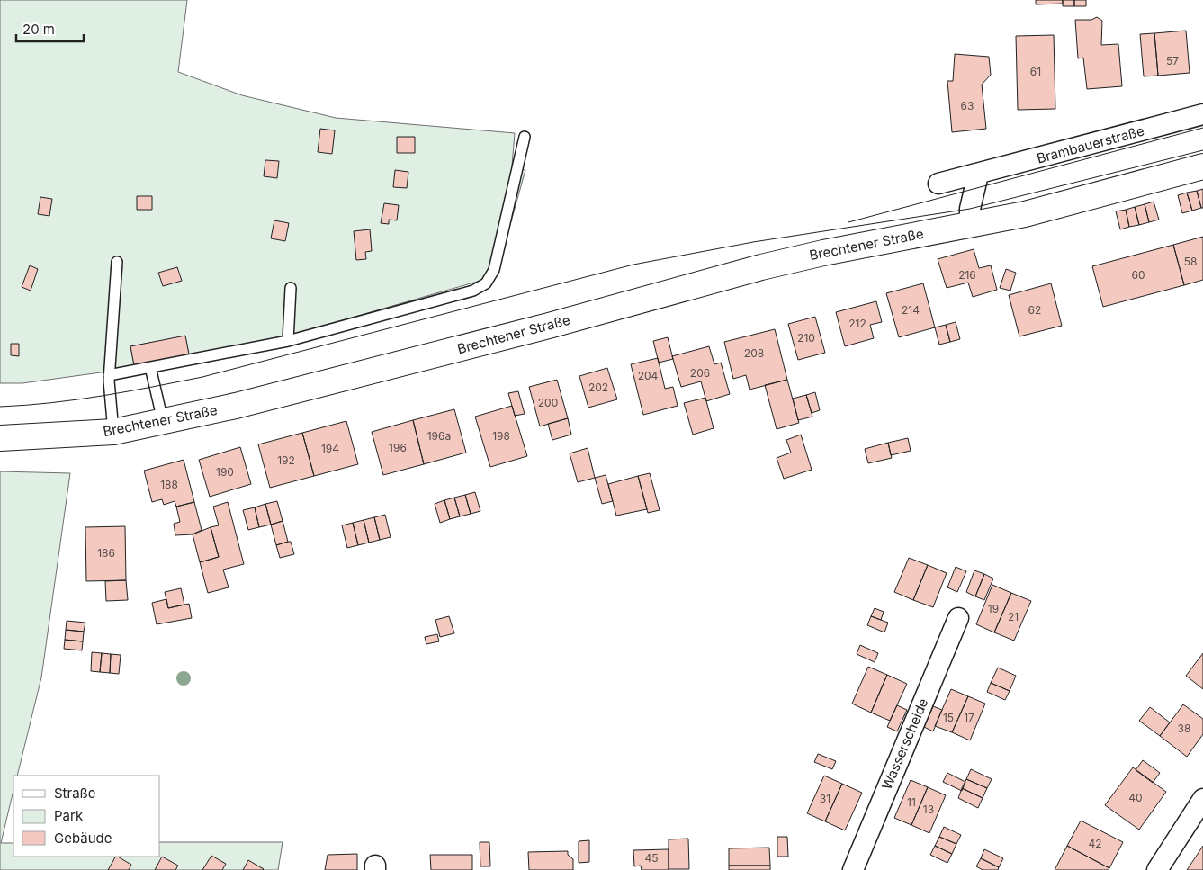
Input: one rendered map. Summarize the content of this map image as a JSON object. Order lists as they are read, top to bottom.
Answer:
{
  "streets": {
    "main road": ["Brechtener Straße"],
    "street": ["Brambauerstraße", "Wasserscheide"]
  },
  "house_numbers": [
    "57",
    "61",
    "63",
    "58",
    "216",
    "60",
    "214",
    "62",
    "212",
    "210",
    "208",
    "206",
    "204",
    "202",
    "200",
    "196a",
    "198",
    "196",
    "194",
    "192",
    "190",
    "188",
    "186",
    "19",
    "21",
    "15",
    "17",
    "38",
    "40",
    "31",
    "11",
    "13",
    "42",
    "45"
  ],
  "legend": ["Straße", "Park", "Gebäude"],
  "scale_bar": "20 m"
}
